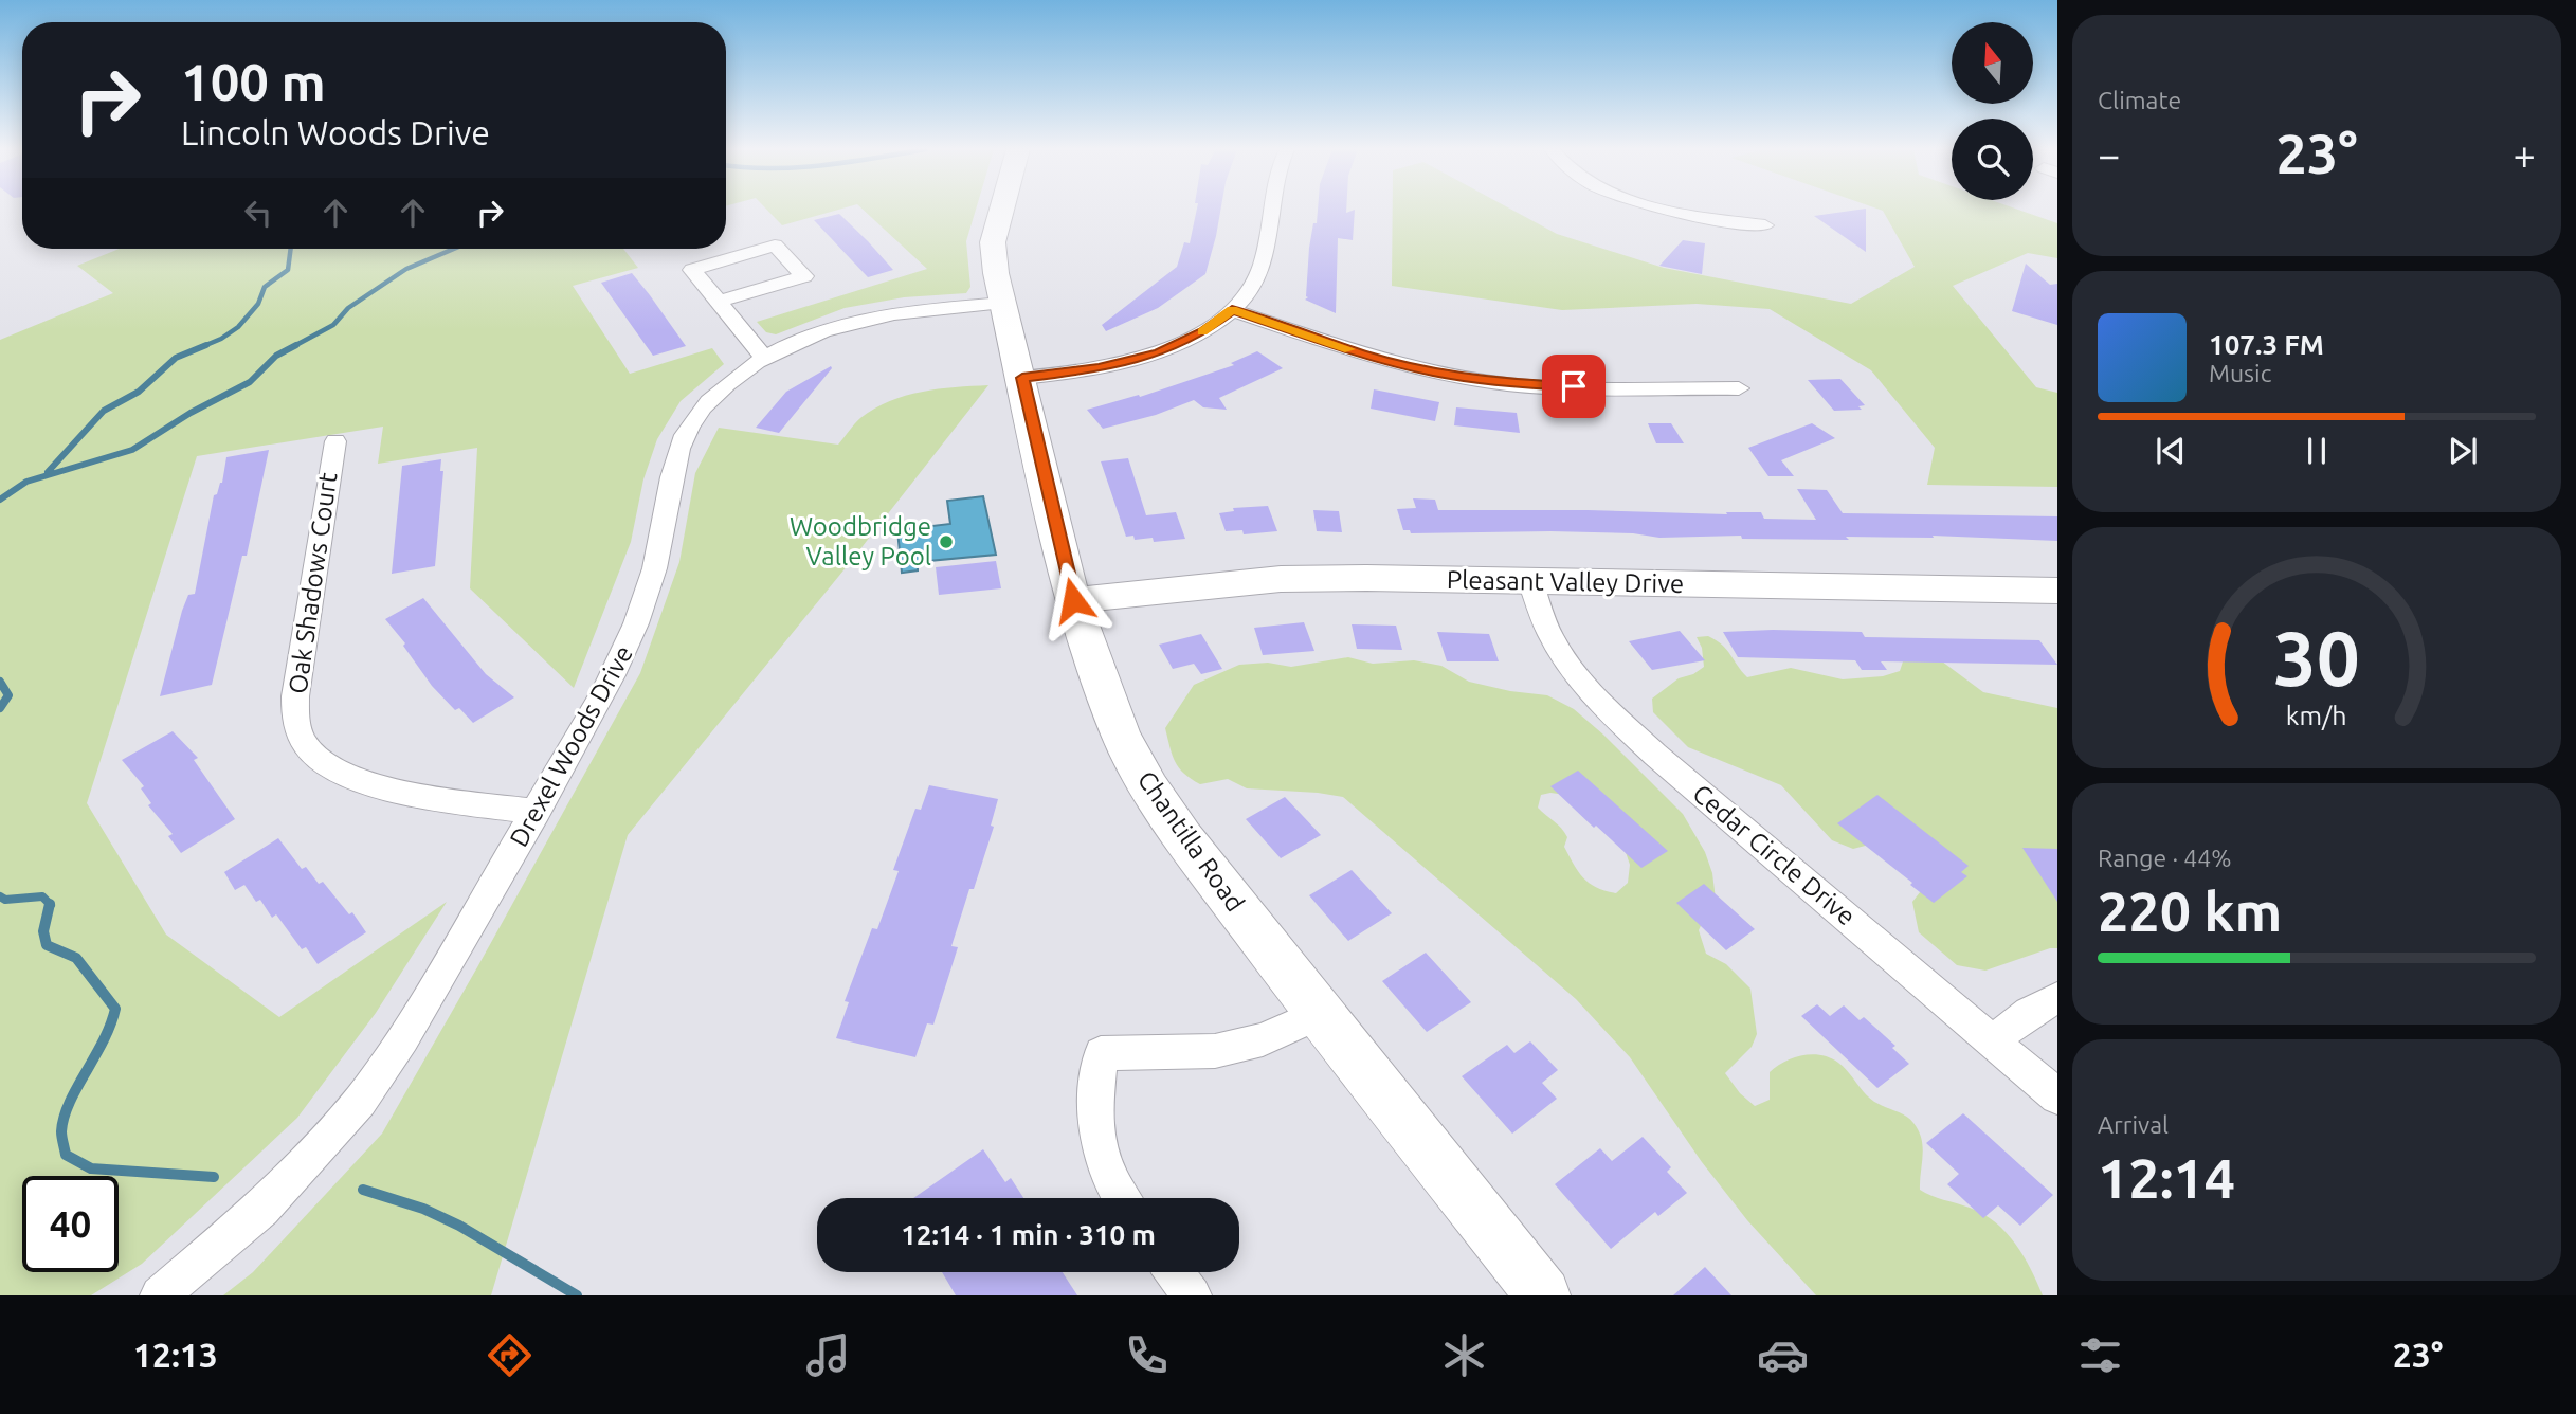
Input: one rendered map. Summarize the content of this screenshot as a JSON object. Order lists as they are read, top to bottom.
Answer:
{
  "streets": {
    "street": [
      "Pleasant Valley Drive",
      "Oak Shadows Court",
      "Drexel Woods Drive",
      "Chantilla Road",
      "Cedar Circle Drive"
    ]
  },
  "crossings": [
    ["Pleasant Valley Drive", "Chantilla Road"],
    ["Pleasant Valley Drive", "Cedar Circle Drive"],
    ["Oak Shadows Court", "Drexel Woods Drive"],
    ["Drexel Woods Drive", "Chantilla Road"]
  ],
  "places": ["Woodbridge Valley Pool"],
  "north": "top",
  "page": {
    "tile": [
      "Climate",
      ["Range · 44%", "220 km"],
      ["Arrival", "12:14"]
    ],
    "turn": ["100 m", "Lincoln Woods Drive"],
    "heat": ["−", "23°", "+"],
    "song": ["107.3 FM", "Music"],
    "limit": "40",
    "trip": "12:14 · 1 min · 310 m",
    "tabs": ["12:13", "23°"],
    "gauge": ["30", "km/h"]
  }
}
